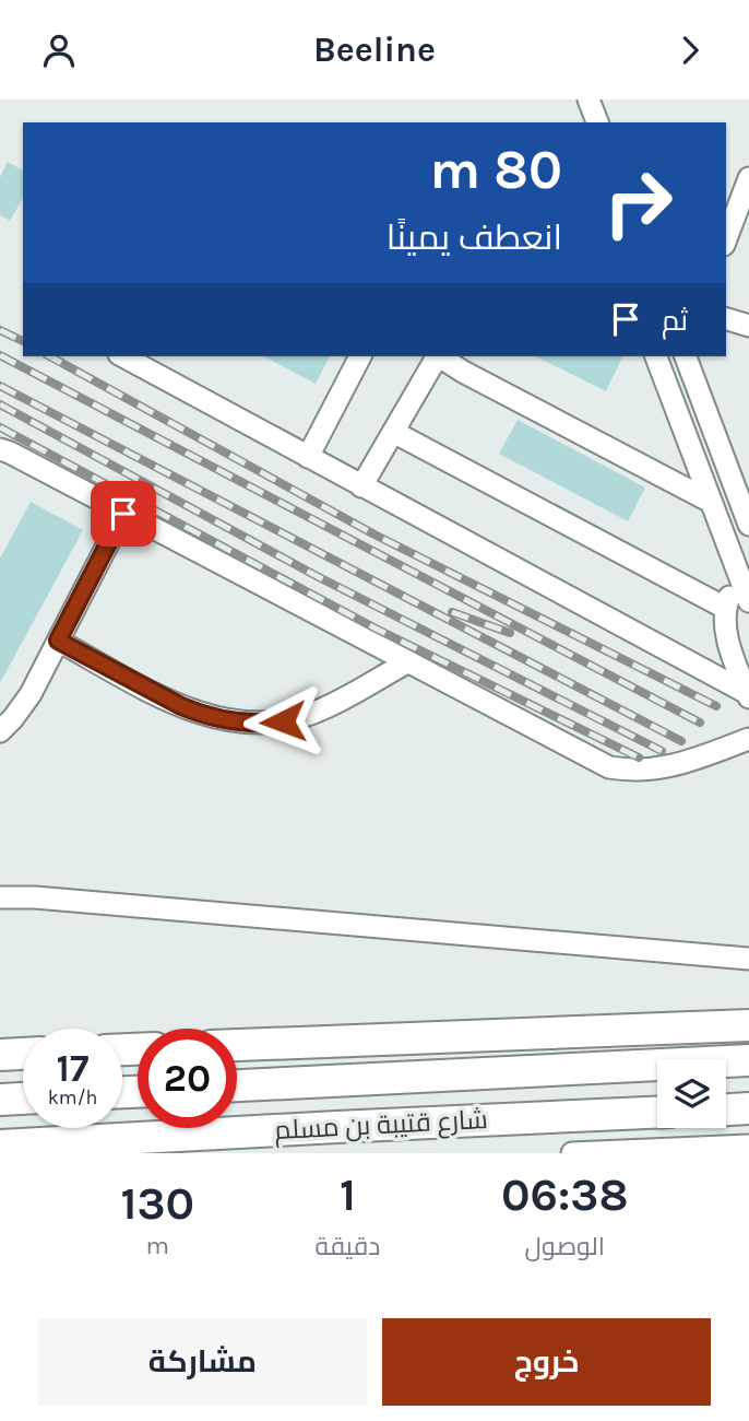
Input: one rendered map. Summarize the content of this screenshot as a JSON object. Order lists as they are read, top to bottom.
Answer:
{
  "streets": {
    "highway": ["شارع قتيبة بن مسلم"]
  },
  "page": {
    "header": "Beeline",
    "turn": ["80 m", "انعطف يمينًا"],
    "then": "ثم",
    "speed": "17 km/h",
    "limit": "20",
    "eta": [
      "06:38",
      "الوصول",
      "1",
      "دقيقة",
      "130",
      "m"
    ],
    "buttons": ["خروج", "مشاركة"]
  }
}
